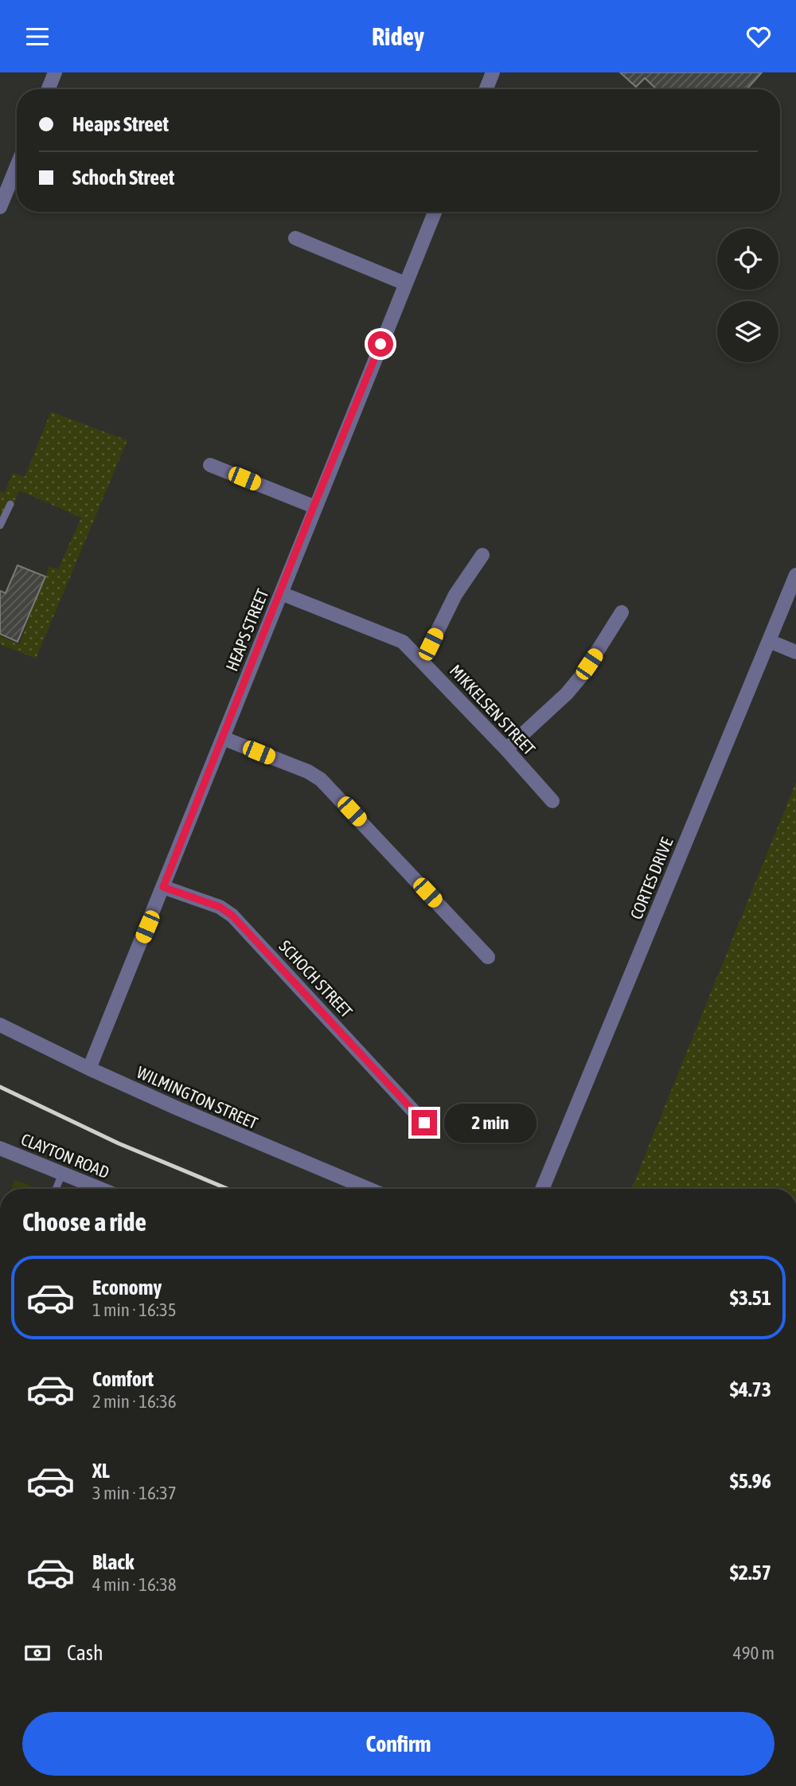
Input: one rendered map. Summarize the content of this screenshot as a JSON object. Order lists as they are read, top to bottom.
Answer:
{
  "streets": {
    "street": [
      "HEAPS STREET",
      "MIKKELSEN STREET",
      "CORTES DRIVE",
      "SCHOCH STREET",
      "WILMINGTON STREET",
      "CLAYTON ROAD"
    ]
  },
  "crossings": [
    ["HEAPS STREET", "MIKKELSEN STREET"],
    ["HEAPS STREET", "SCHOCH STREET"],
    ["HEAPS STREET", "WILMINGTON STREET"]
  ],
  "page": {
    "header": "Ridey",
    "banner": ["Heaps Street", "Schoch Street"],
    "bubble": "2 min",
    "heading": "Choose a ride",
    "list": [
      {
        "name": "Economy",
        "note": "1 min · 16:35",
        "value": "$3.51"
      },
      {
        "name": "Comfort",
        "note": "2 min · 16:36",
        "value": "$4.73"
      },
      {
        "name": "XL",
        "note": "3 min · 16:37",
        "value": "$5.96"
      },
      {
        "name": "Black",
        "note": "4 min · 16:38",
        "value": "$2.57"
      }
    ],
    "pay": ["Cash", "490 m"],
    "buttons": "Confirm"
  }
}
